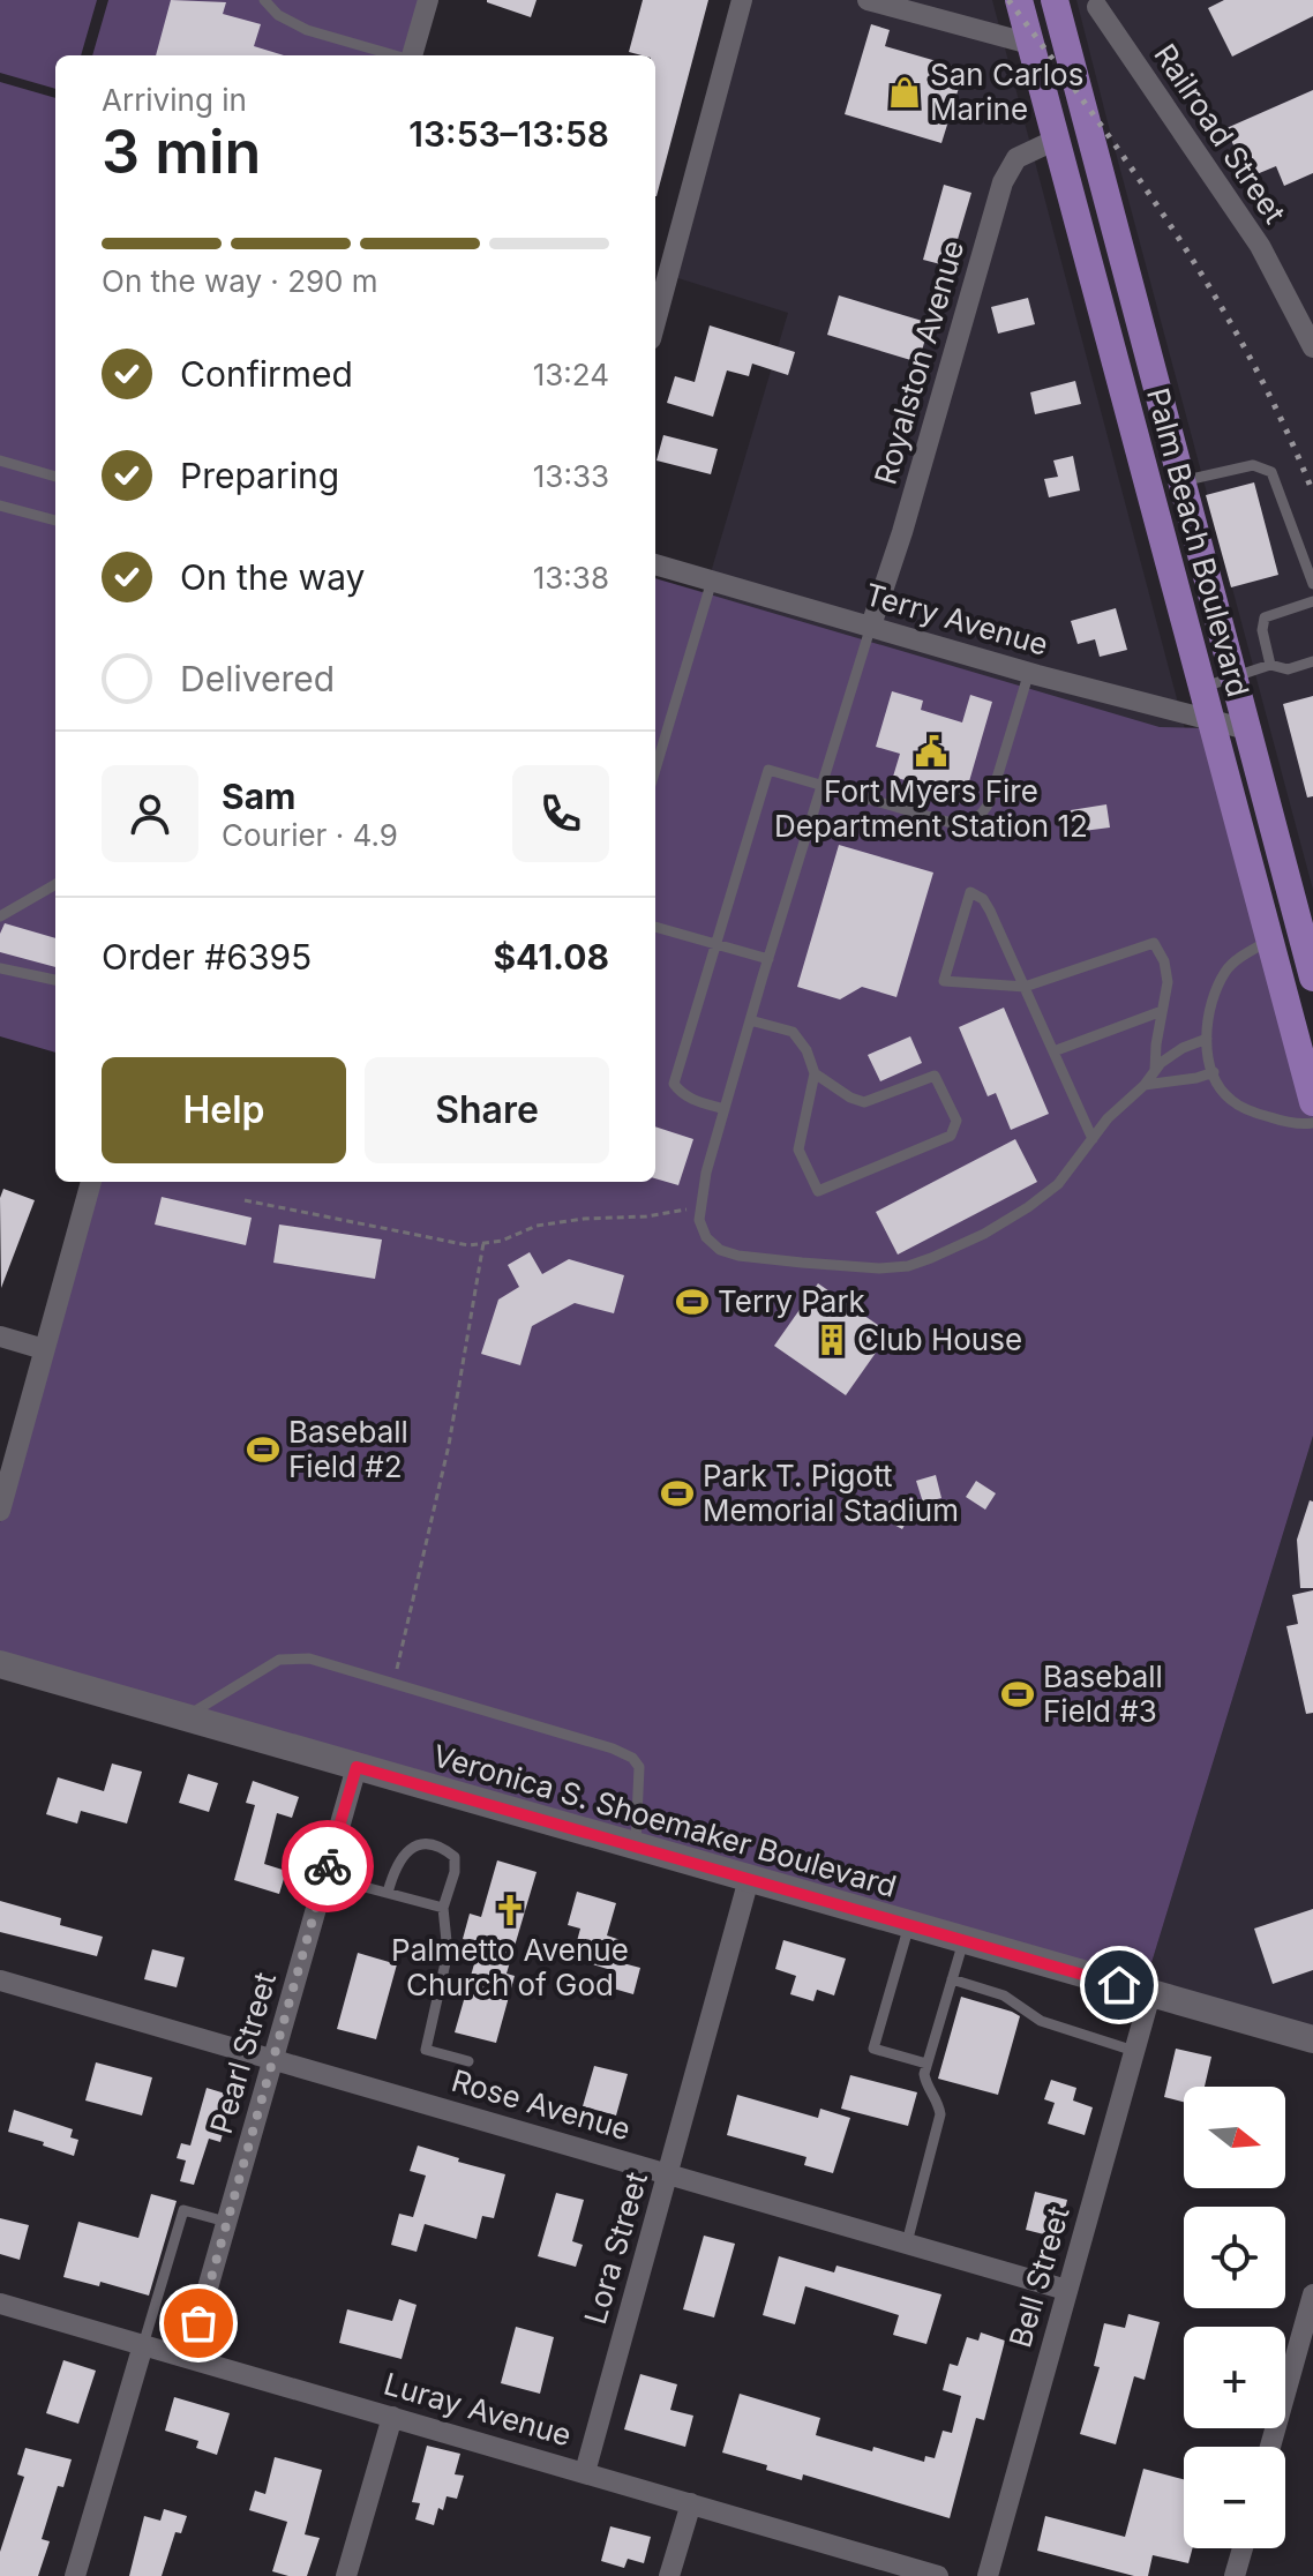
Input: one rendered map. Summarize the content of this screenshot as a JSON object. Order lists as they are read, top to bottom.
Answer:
{
  "streets": {
    "main road": ["Palm Beach Boulevard"],
    "street": [
      "Railroad Street",
      "Royalston Avenue",
      "Terry Avenue",
      "Veronica S. Shoemaker Boulevard",
      "Pearl Street",
      "Rose Avenue",
      "Lora Street",
      "Bell Street",
      "Luray Avenue"
    ]
  },
  "crossings": [
    ["Royalston Avenue", "Palm Beach Boulevard"],
    ["Royalston Avenue", "Terry Avenue"],
    ["Palm Beach Boulevard", "Terry Avenue"],
    ["Veronica S. Shoemaker Boulevard", "Pearl Street"],
    ["Veronica S. Shoemaker Boulevard", "Lora Street"],
    ["Veronica S. Shoemaker Boulevard", "Bell Street"],
    ["Pearl Street", "Rose Avenue"],
    ["Pearl Street", "Luray Avenue"],
    ["Rose Avenue", "Lora Street"],
    ["Rose Avenue", "Bell Street"],
    ["Lora Street", "Luray Avenue"]
  ],
  "places": {
    "shop": ["San Carlos Marine"],
    "public building": ["Fort Myers Fire Department Station 12"],
    "sports": [
      "Terry Park",
      "Baseball Field #2",
      "Park T. Pigott Memorial Stadium",
      "Baseball Field #3"
    ],
    "building": ["Club House"],
    "church": ["Palmetto Avenue Church of God"]
  },
  "north": "right",
  "page": {
    "heading": ["3 min", "Arriving in", "13:53–13:58"],
    "panel": [
      "Sam",
      "Courier · 4.9",
      "Order #6395",
      "$41.08"
    ],
    "bar": "On the way · 290 m",
    "list": [
      ["Confirmed", "13:24"],
      ["Preparing", "13:33"],
      ["On the way", "13:38"],
      "Delivered"
    ],
    "buttons": ["Help", "Share"],
    "map_buttons": ["+", "−"]
  }
}
